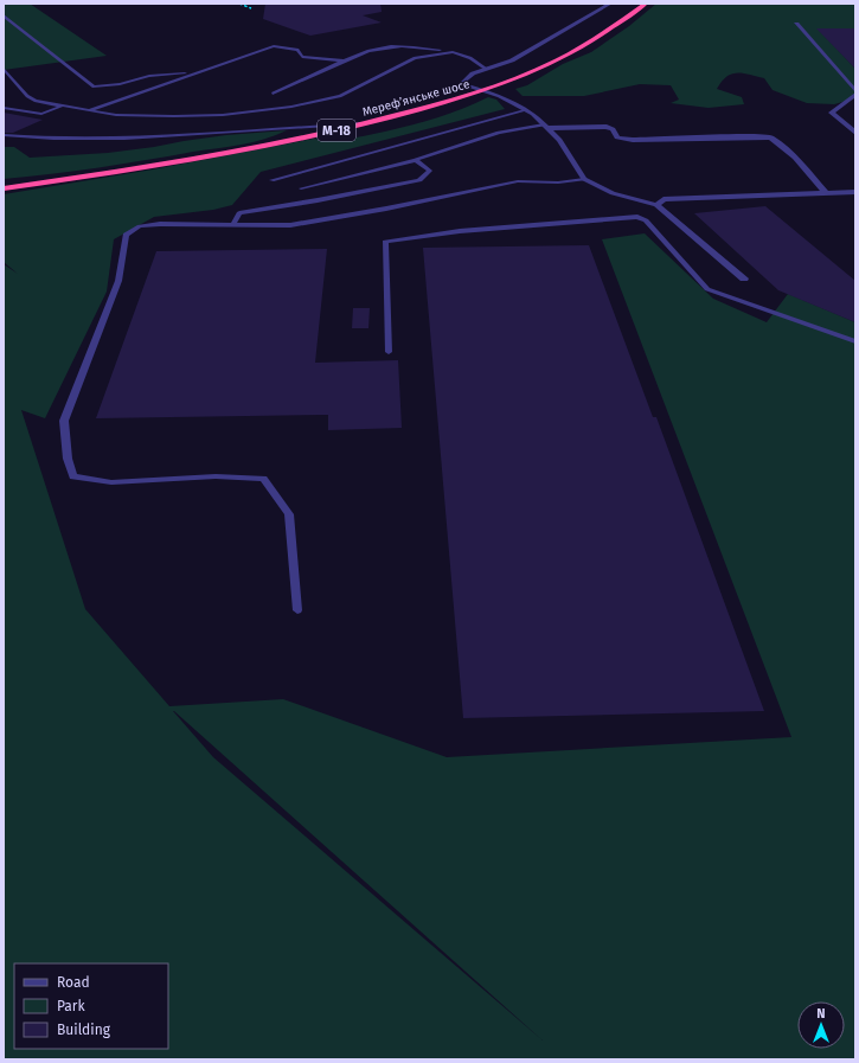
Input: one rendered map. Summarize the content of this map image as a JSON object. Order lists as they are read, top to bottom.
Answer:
{
  "streets": {
    "highway": ["Мереф’янське шосе", "М-18"]
  },
  "legend": ["Road", "Park", "Building"],
  "north": "top"
}
